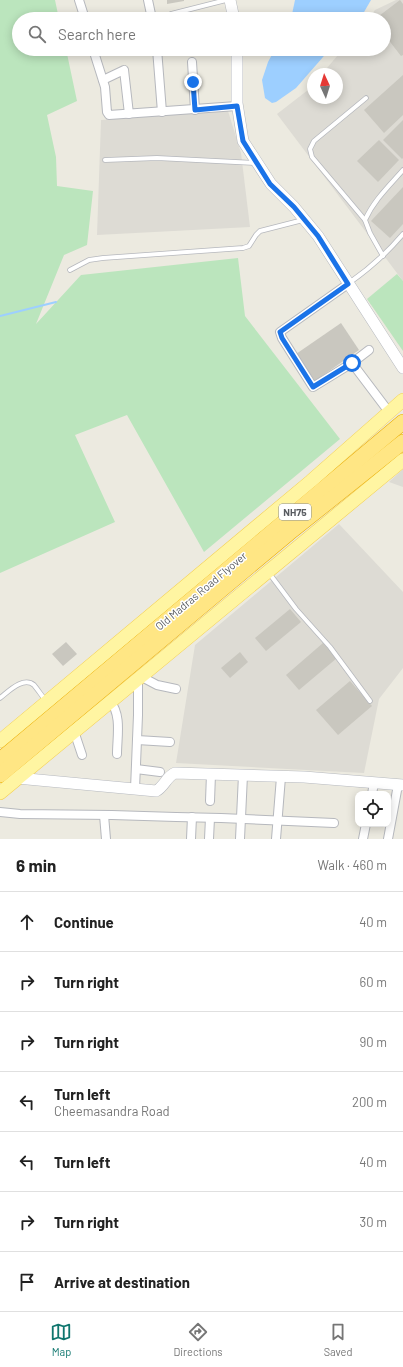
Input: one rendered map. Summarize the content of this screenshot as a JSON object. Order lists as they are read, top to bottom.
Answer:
{
  "streets": {
    "highway": ["NH75", "Old Madras Road Flyover"]
  },
  "north": "top",
  "page": {
    "search": "Search here",
    "heading": ["6 min", "Walk · 460 m"],
    "list": [
      ["Continue", "40 m"],
      ["Turn right", "60 m"],
      ["Turn right", "90 m"],
      ["Turn left", "Cheemasandra Road", "200 m"],
      ["Turn left", "40 m"],
      ["Turn right", "30 m"],
      "Arrive at destination"
    ],
    "nav": ["Map", "Directions", "Saved"]
  }
}
